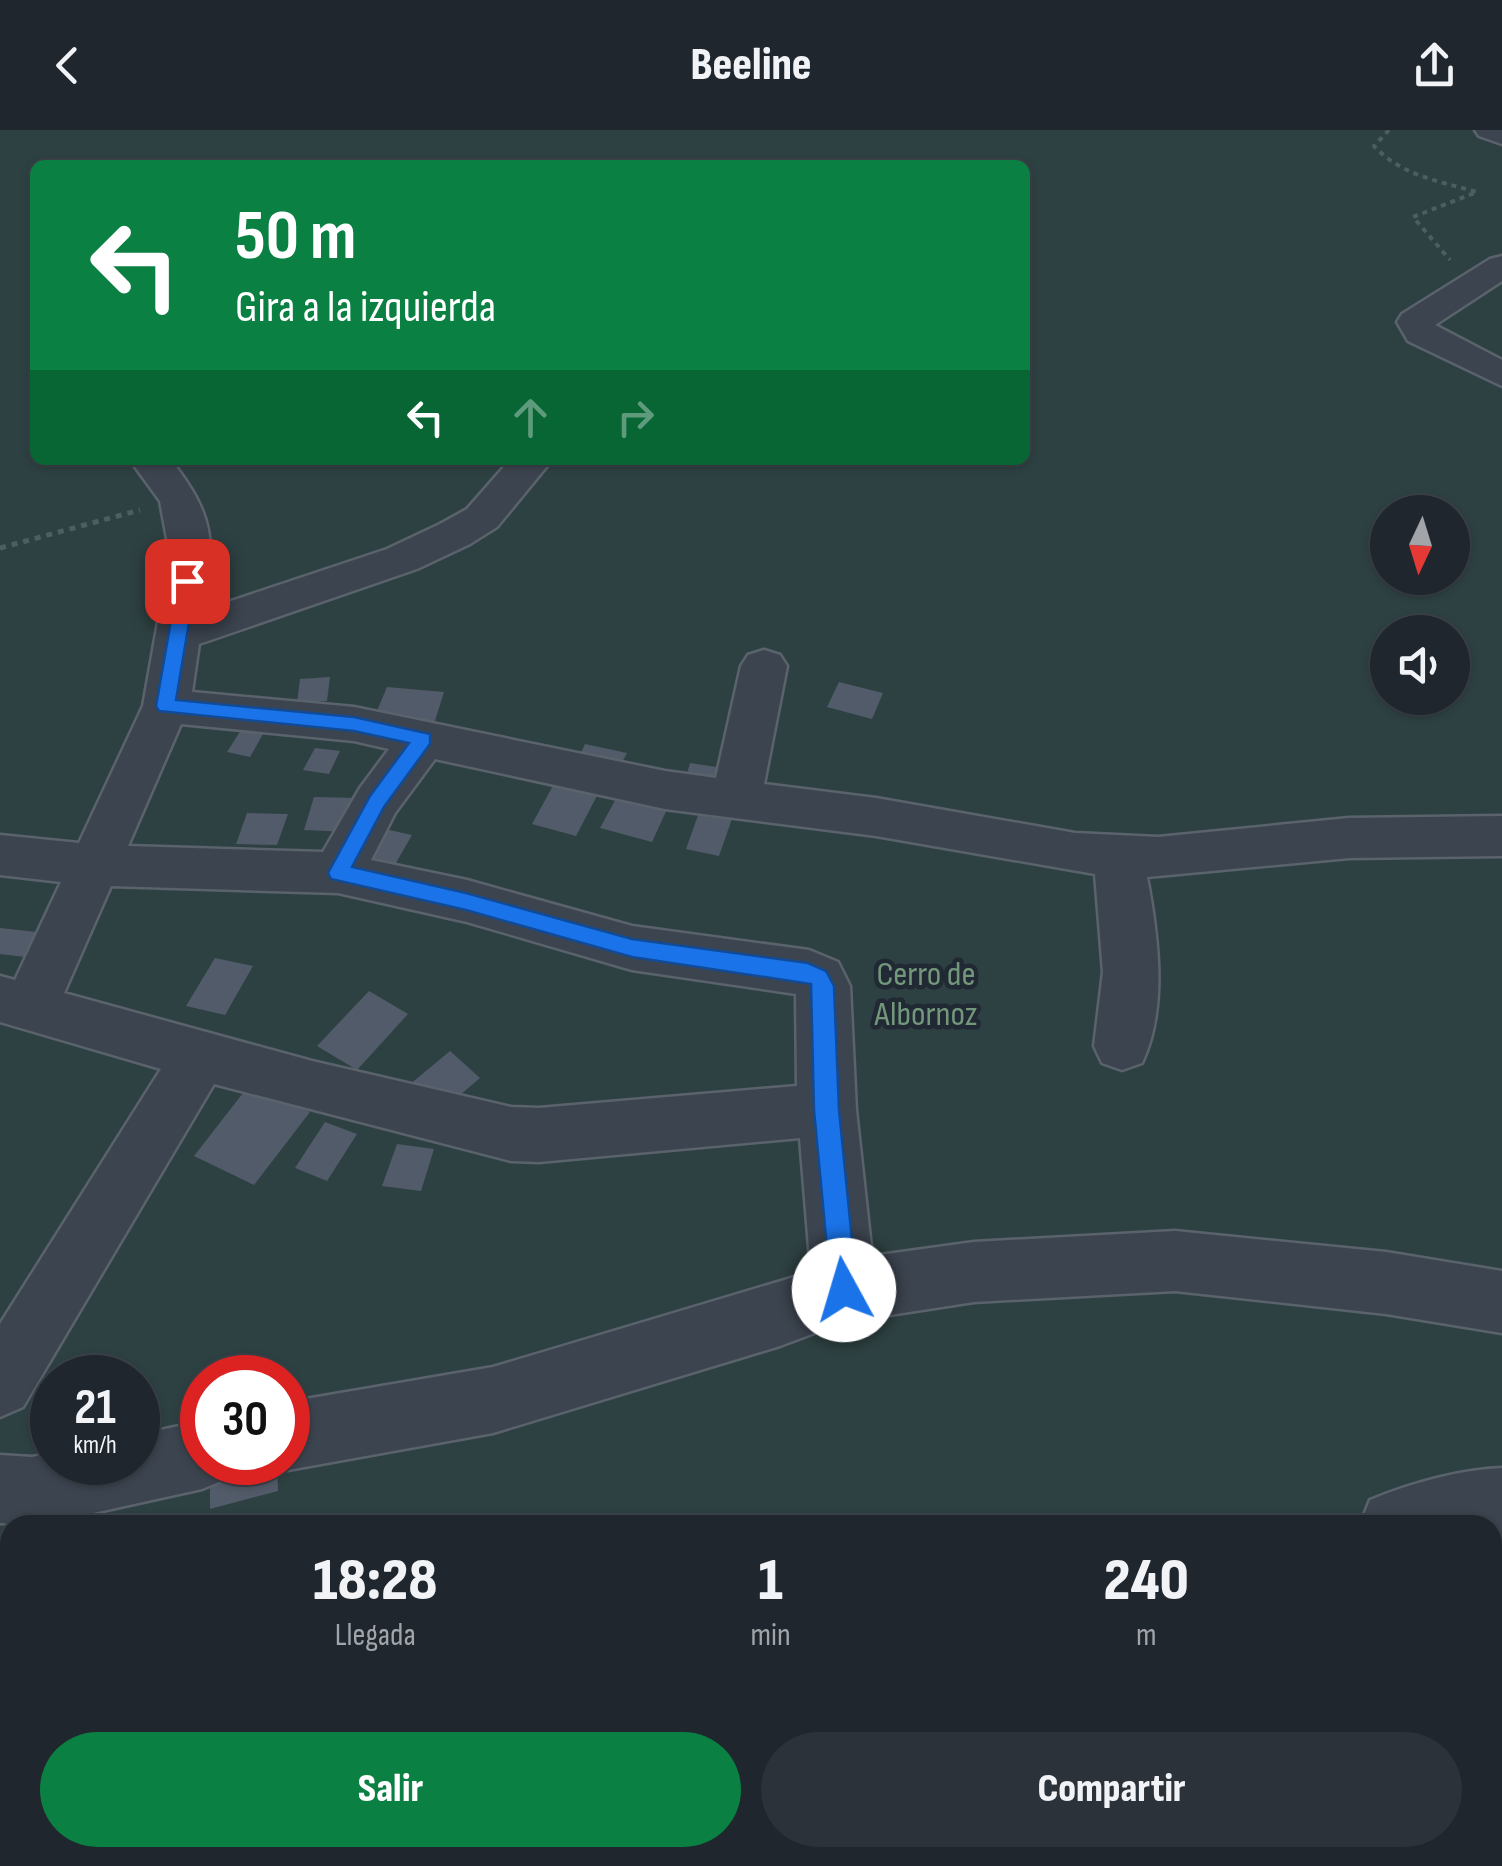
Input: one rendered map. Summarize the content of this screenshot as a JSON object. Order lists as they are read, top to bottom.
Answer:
{
  "parks": ["Cerro de Albornoz"],
  "north": "bottom",
  "page": {
    "header": "Beeline",
    "turn": ["50 m", "Gira a la izquierda"],
    "speed": "21 km/h",
    "limit": "30",
    "eta": [
      "18:28",
      "Llegada",
      "1",
      "min",
      "240",
      "m"
    ],
    "buttons": ["Salir", "Compartir"]
  }
}
